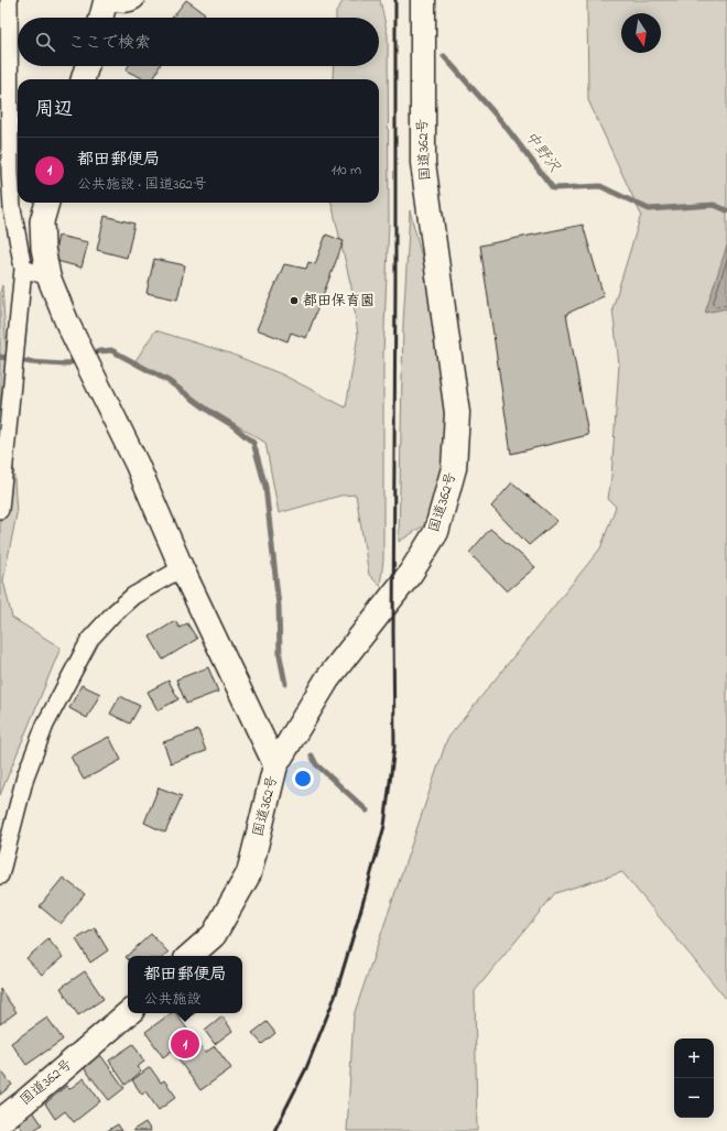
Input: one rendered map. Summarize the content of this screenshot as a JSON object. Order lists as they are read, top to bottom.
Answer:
{
  "streets": {
    "highway": ["国道362号"]
  },
  "water": ["中野沢"],
  "places": ["都田保育園"],
  "north": "bottom",
  "page": {
    "search": "ここで検索",
    "heading": "周辺",
    "list": [
      {
        "mark": "1",
        "name": "都田郵便局",
        "note": "公共施設 · 国道362号",
        "value": "110 m"
      }
    ],
    "popup": ["都田郵便局", "公共施設"],
    "pins": "1",
    "map_buttons": ["+", "−"]
  }
}
